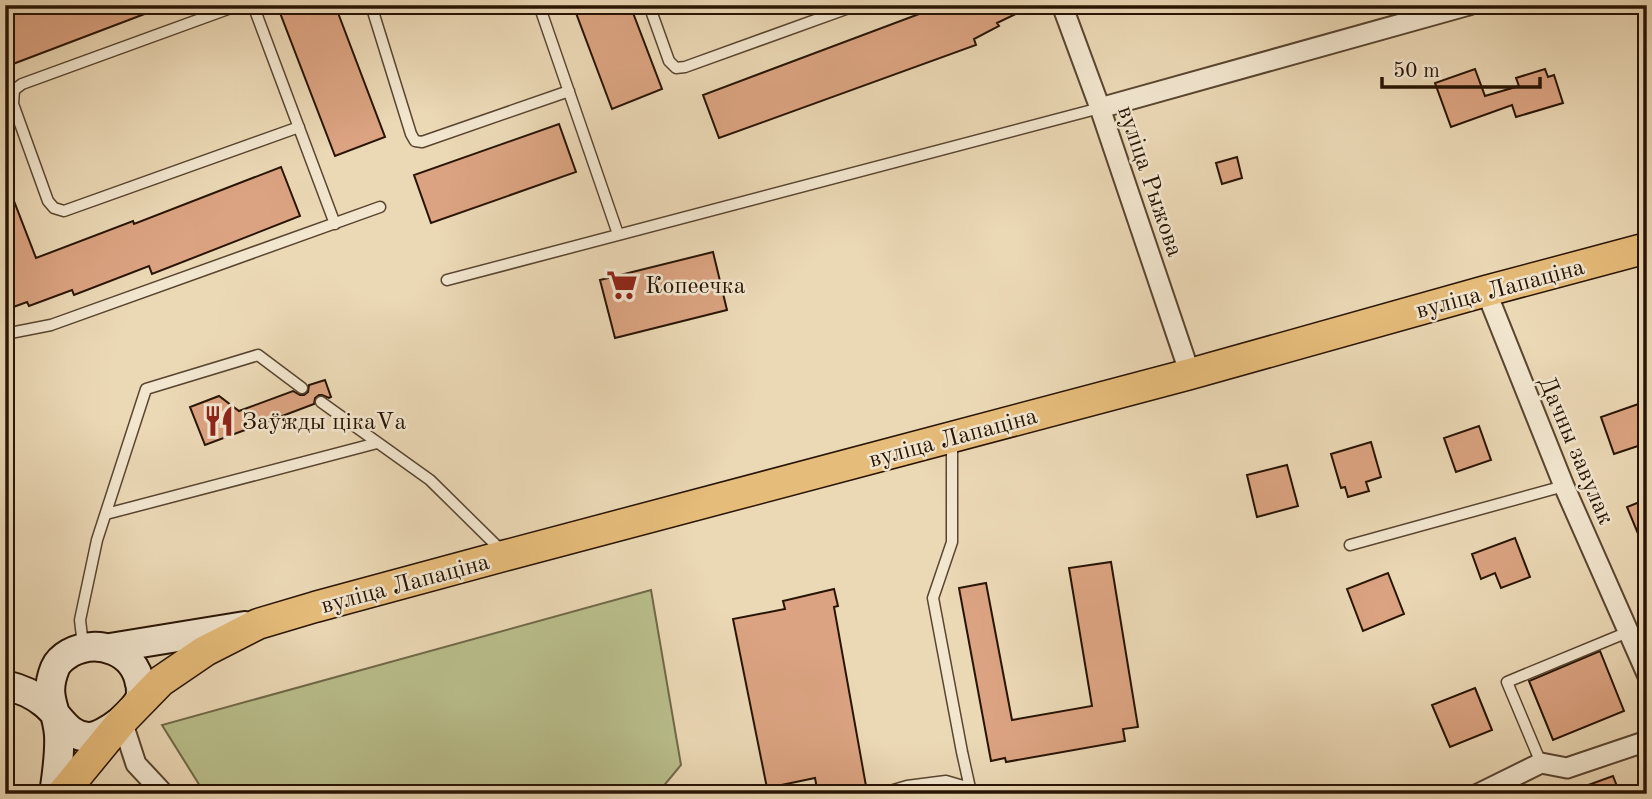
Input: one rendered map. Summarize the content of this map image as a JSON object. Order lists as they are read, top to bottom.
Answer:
{
  "streets": {
    "main road": ["вуліца Лапаціна"],
    "street": ["вуліца Рыжова", "Дачны завулак"]
  },
  "crossings": [
    ["вуліца Рыжова", "вуліца Лапаціна"],
    ["вуліца Лапаціна", "Дачны завулак"]
  ],
  "places": {
    "supermarket": ["Копеечка"],
    "restaurant": ["Заўжды цікаVа"]
  },
  "scale_bar": "50 m"
}
